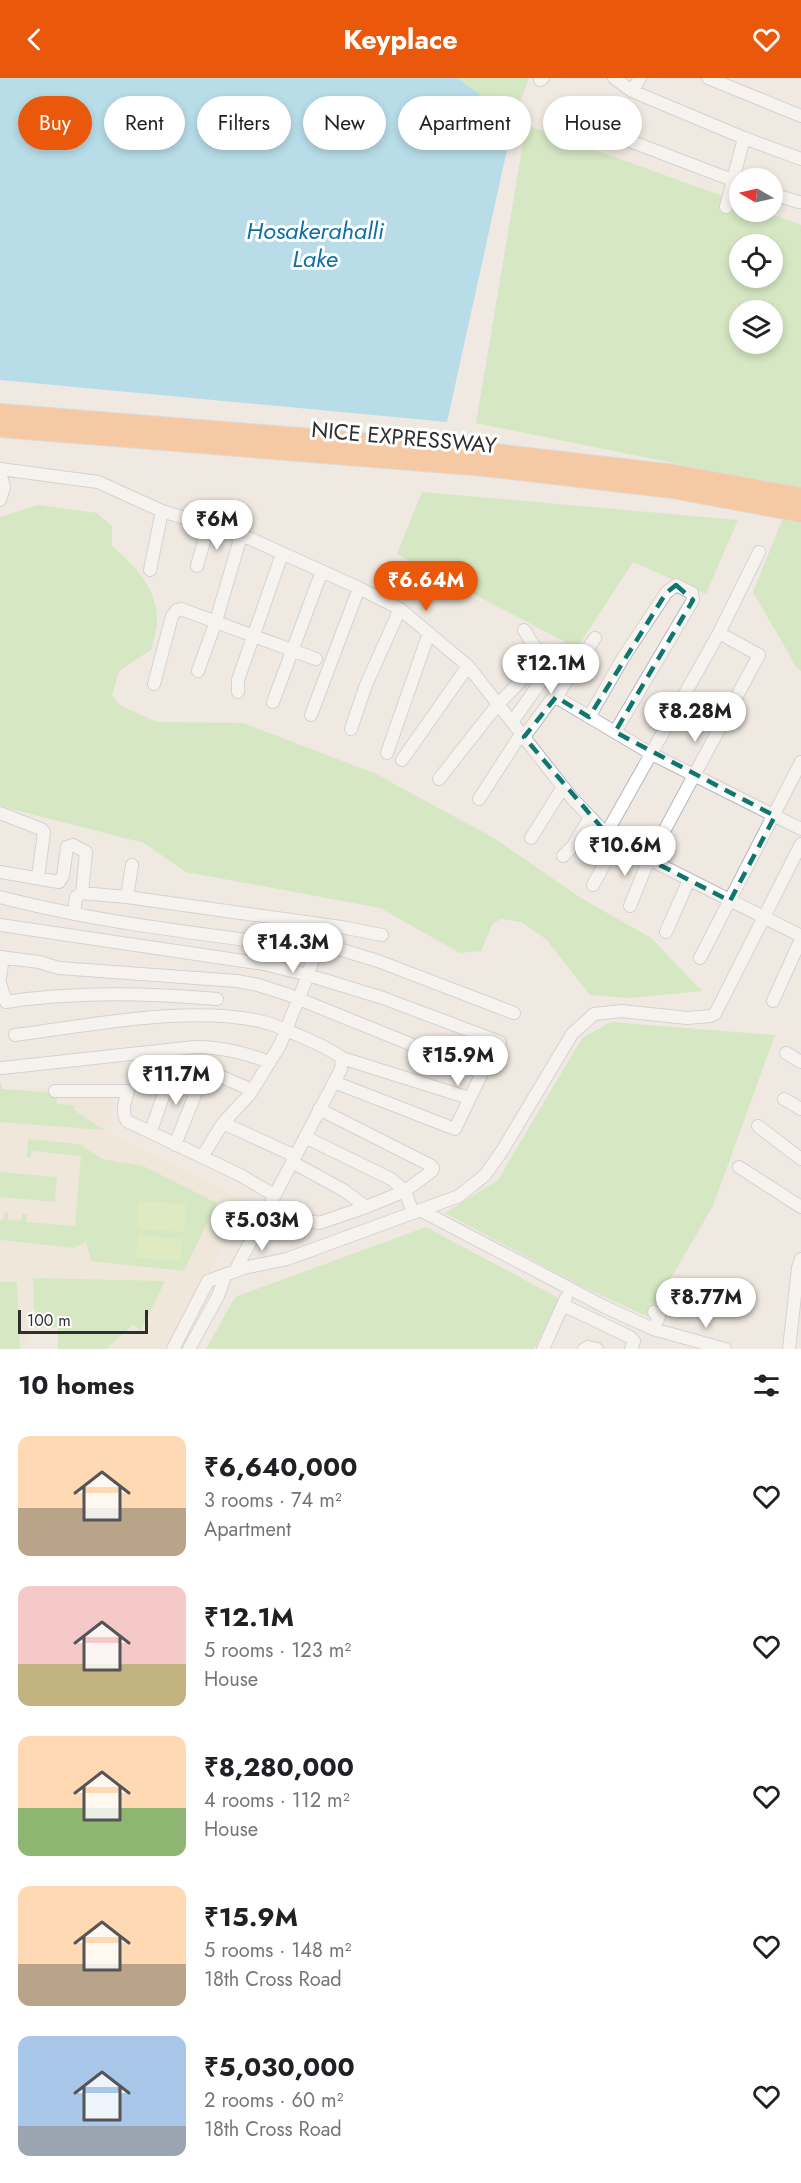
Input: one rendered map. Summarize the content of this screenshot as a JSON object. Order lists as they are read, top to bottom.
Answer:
{
  "streets": {
    "highway": ["NICE EXPRESSWAY"]
  },
  "water": ["Hosakerahalli Lake"],
  "scale_bar": "100 m",
  "north": "left",
  "page": {
    "header": "Keyplace",
    "chip": [
      "Buy",
      "Rent",
      "Filters",
      "New",
      "Apartment",
      "House"
    ],
    "price": [
      "₹6M",
      "₹6.64M",
      "₹12.1M",
      "₹8.28M",
      "₹10.6M",
      "₹14.3M",
      "₹15.9M",
      "₹11.7M",
      "₹5.03M",
      "₹8.77M"
    ],
    "scale": "100 m",
    "heading": "10 homes",
    "list": [
      {
        "name": "₹6,640,000",
        "note": "3 rooms · 74 m² · Apartment"
      },
      {
        "name": "₹12.1M",
        "note": "5 rooms · 123 m² · House"
      },
      {
        "name": "₹8,280,000",
        "note": "4 rooms · 112 m² · House"
      },
      {
        "name": "₹15.9M",
        "note": "5 rooms · 148 m² · 18th Cross Road"
      },
      {
        "name": "₹5,030,000",
        "note": "2 rooms · 60 m² · 18th Cross Road"
      }
    ]
  }
}
